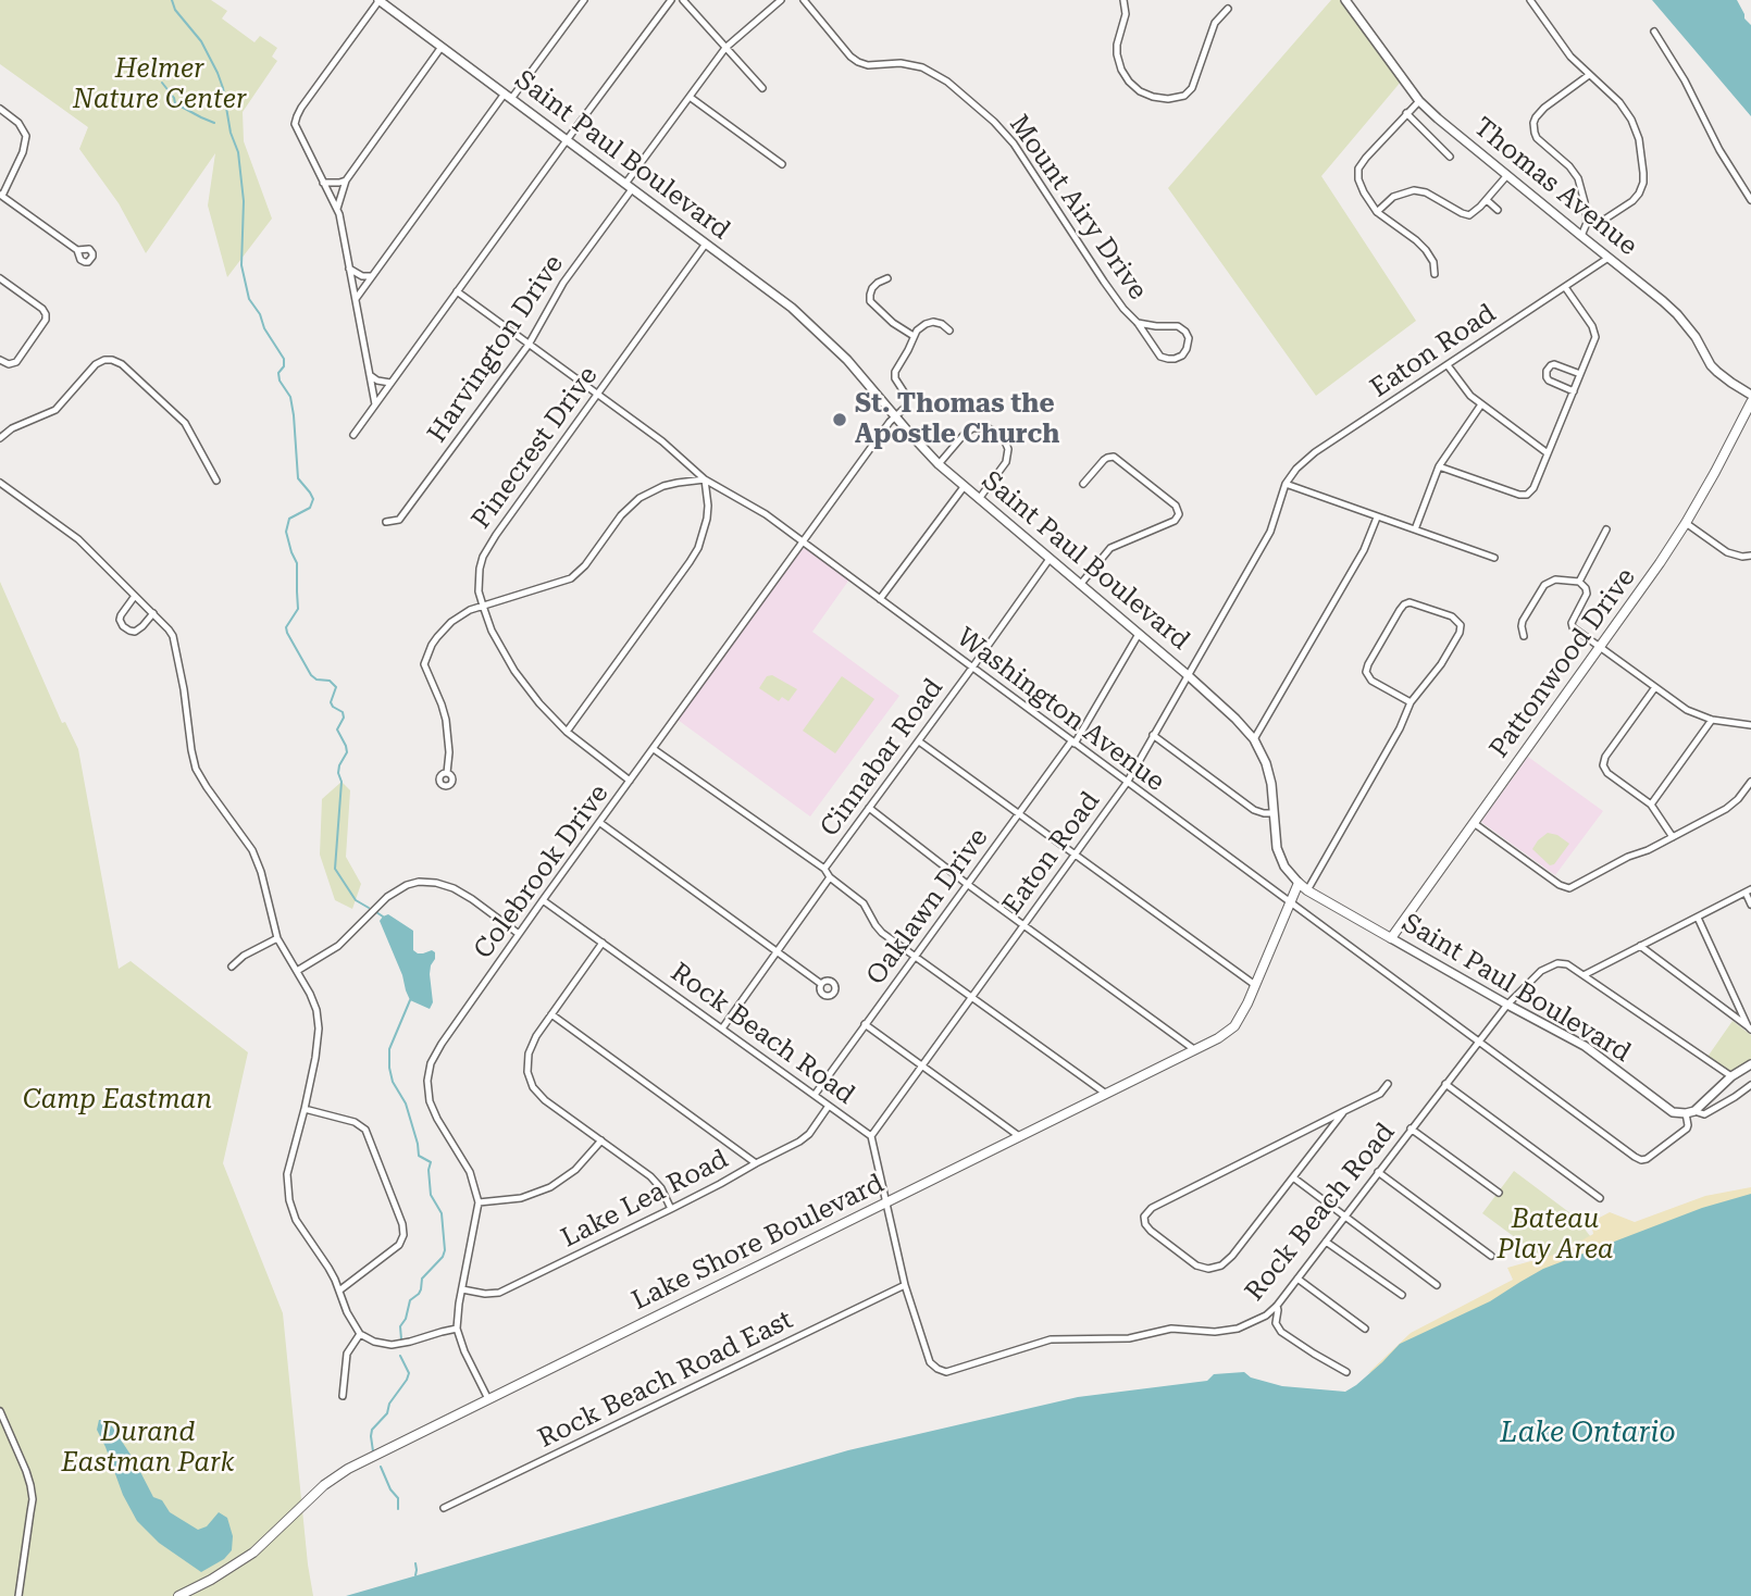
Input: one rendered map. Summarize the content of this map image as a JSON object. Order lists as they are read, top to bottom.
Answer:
{
  "streets": {
    "main road": ["Saint Paul Boulevard", "Pattonwood Drive", "Lake Shore Boulevard"],
    "street": [
      "Thomas Avenue",
      "Mount Airy Drive",
      "Harvington Drive",
      "Eaton Road",
      "Pinecrest Drive",
      "Washington Avenue",
      "Cinnabar Road",
      "Colebrook Drive",
      "Oaklawn Drive",
      "Rock Beach Road",
      "Lake Lea Road",
      "Rock Beach Road East"
    ]
  },
  "crossings": [
    ["Saint Paul Boulevard", "Harvington Drive"],
    ["Saint Paul Boulevard", "Eaton Road"],
    ["Saint Paul Boulevard", "Pinecrest Drive"],
    ["Saint Paul Boulevard", "Pattonwood Drive"],
    ["Saint Paul Boulevard", "Washington Avenue"],
    ["Saint Paul Boulevard", "Cinnabar Road"],
    ["Saint Paul Boulevard", "Colebrook Drive"],
    ["Saint Paul Boulevard", "Oaklawn Drive"],
    ["Saint Paul Boulevard", "Rock Beach Road"],
    ["Saint Paul Boulevard", "Lake Shore Boulevard"],
    ["Thomas Avenue", "Eaton Road"],
    ["Harvington Drive", "Washington Avenue"],
    ["Eaton Road", "Washington Avenue"],
    ["Eaton Road", "Rock Beach Road"],
    ["Pinecrest Drive", "Washington Avenue"],
    ["Pinecrest Drive", "Colebrook Drive"],
    ["Washington Avenue", "Cinnabar Road"],
    ["Washington Avenue", "Colebrook Drive"],
    ["Washington Avenue", "Oaklawn Drive"],
    ["Washington Avenue", "Rock Beach Road"],
    ["Washington Avenue", "Lake Shore Boulevard"],
    ["Cinnabar Road", "Rock Beach Road"],
    ["Colebrook Drive", "Rock Beach Road"],
    ["Colebrook Drive", "Lake Lea Road"],
    ["Colebrook Drive", "Lake Shore Boulevard"],
    ["Oaklawn Drive", "Rock Beach Road"],
    ["Rock Beach Road", "Lake Lea Road"],
    ["Rock Beach Road", "Lake Shore Boulevard"],
    ["Rock Beach Road", "Rock Beach Road East"]
  ],
  "water": ["Lake Ontario"],
  "parks": [
    "Helmer Nature Center",
    "Camp Eastman",
    "Bateau Play Area",
    "Durand Eastman Park"
  ],
  "places": ["St. Thomas the Apostle Church"]
}
